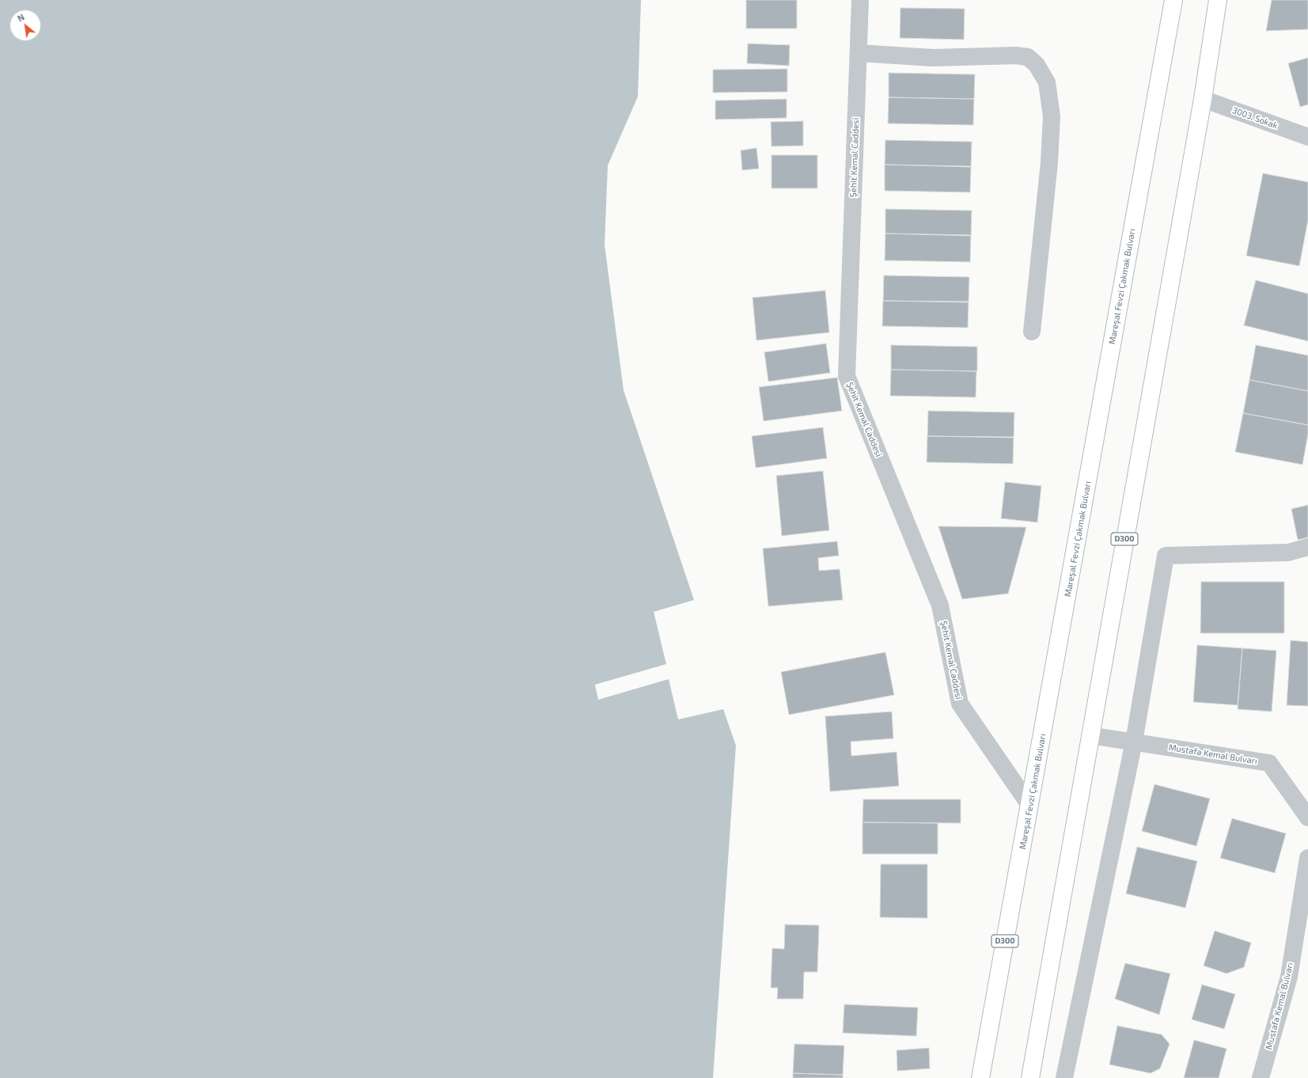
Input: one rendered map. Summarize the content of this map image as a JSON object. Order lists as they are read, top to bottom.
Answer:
{
  "streets": {
    "highway": ["Mareşal Fevzi Çakmak Bulvarı", "D300"],
    "street": ["3003. Sokak", "Şehit Kemal Caddesi", "Mustafa Kemal Bulvarı"]
  },
  "crossings": [
    ["3003. Sokak", "D300"],
    ["Şehit Kemal Caddesi", "Mareşal Fevzi Çakmak Bulvarı"],
    ["D300", "Mustafa Kemal Bulvarı"]
  ],
  "north": "top left"
}
